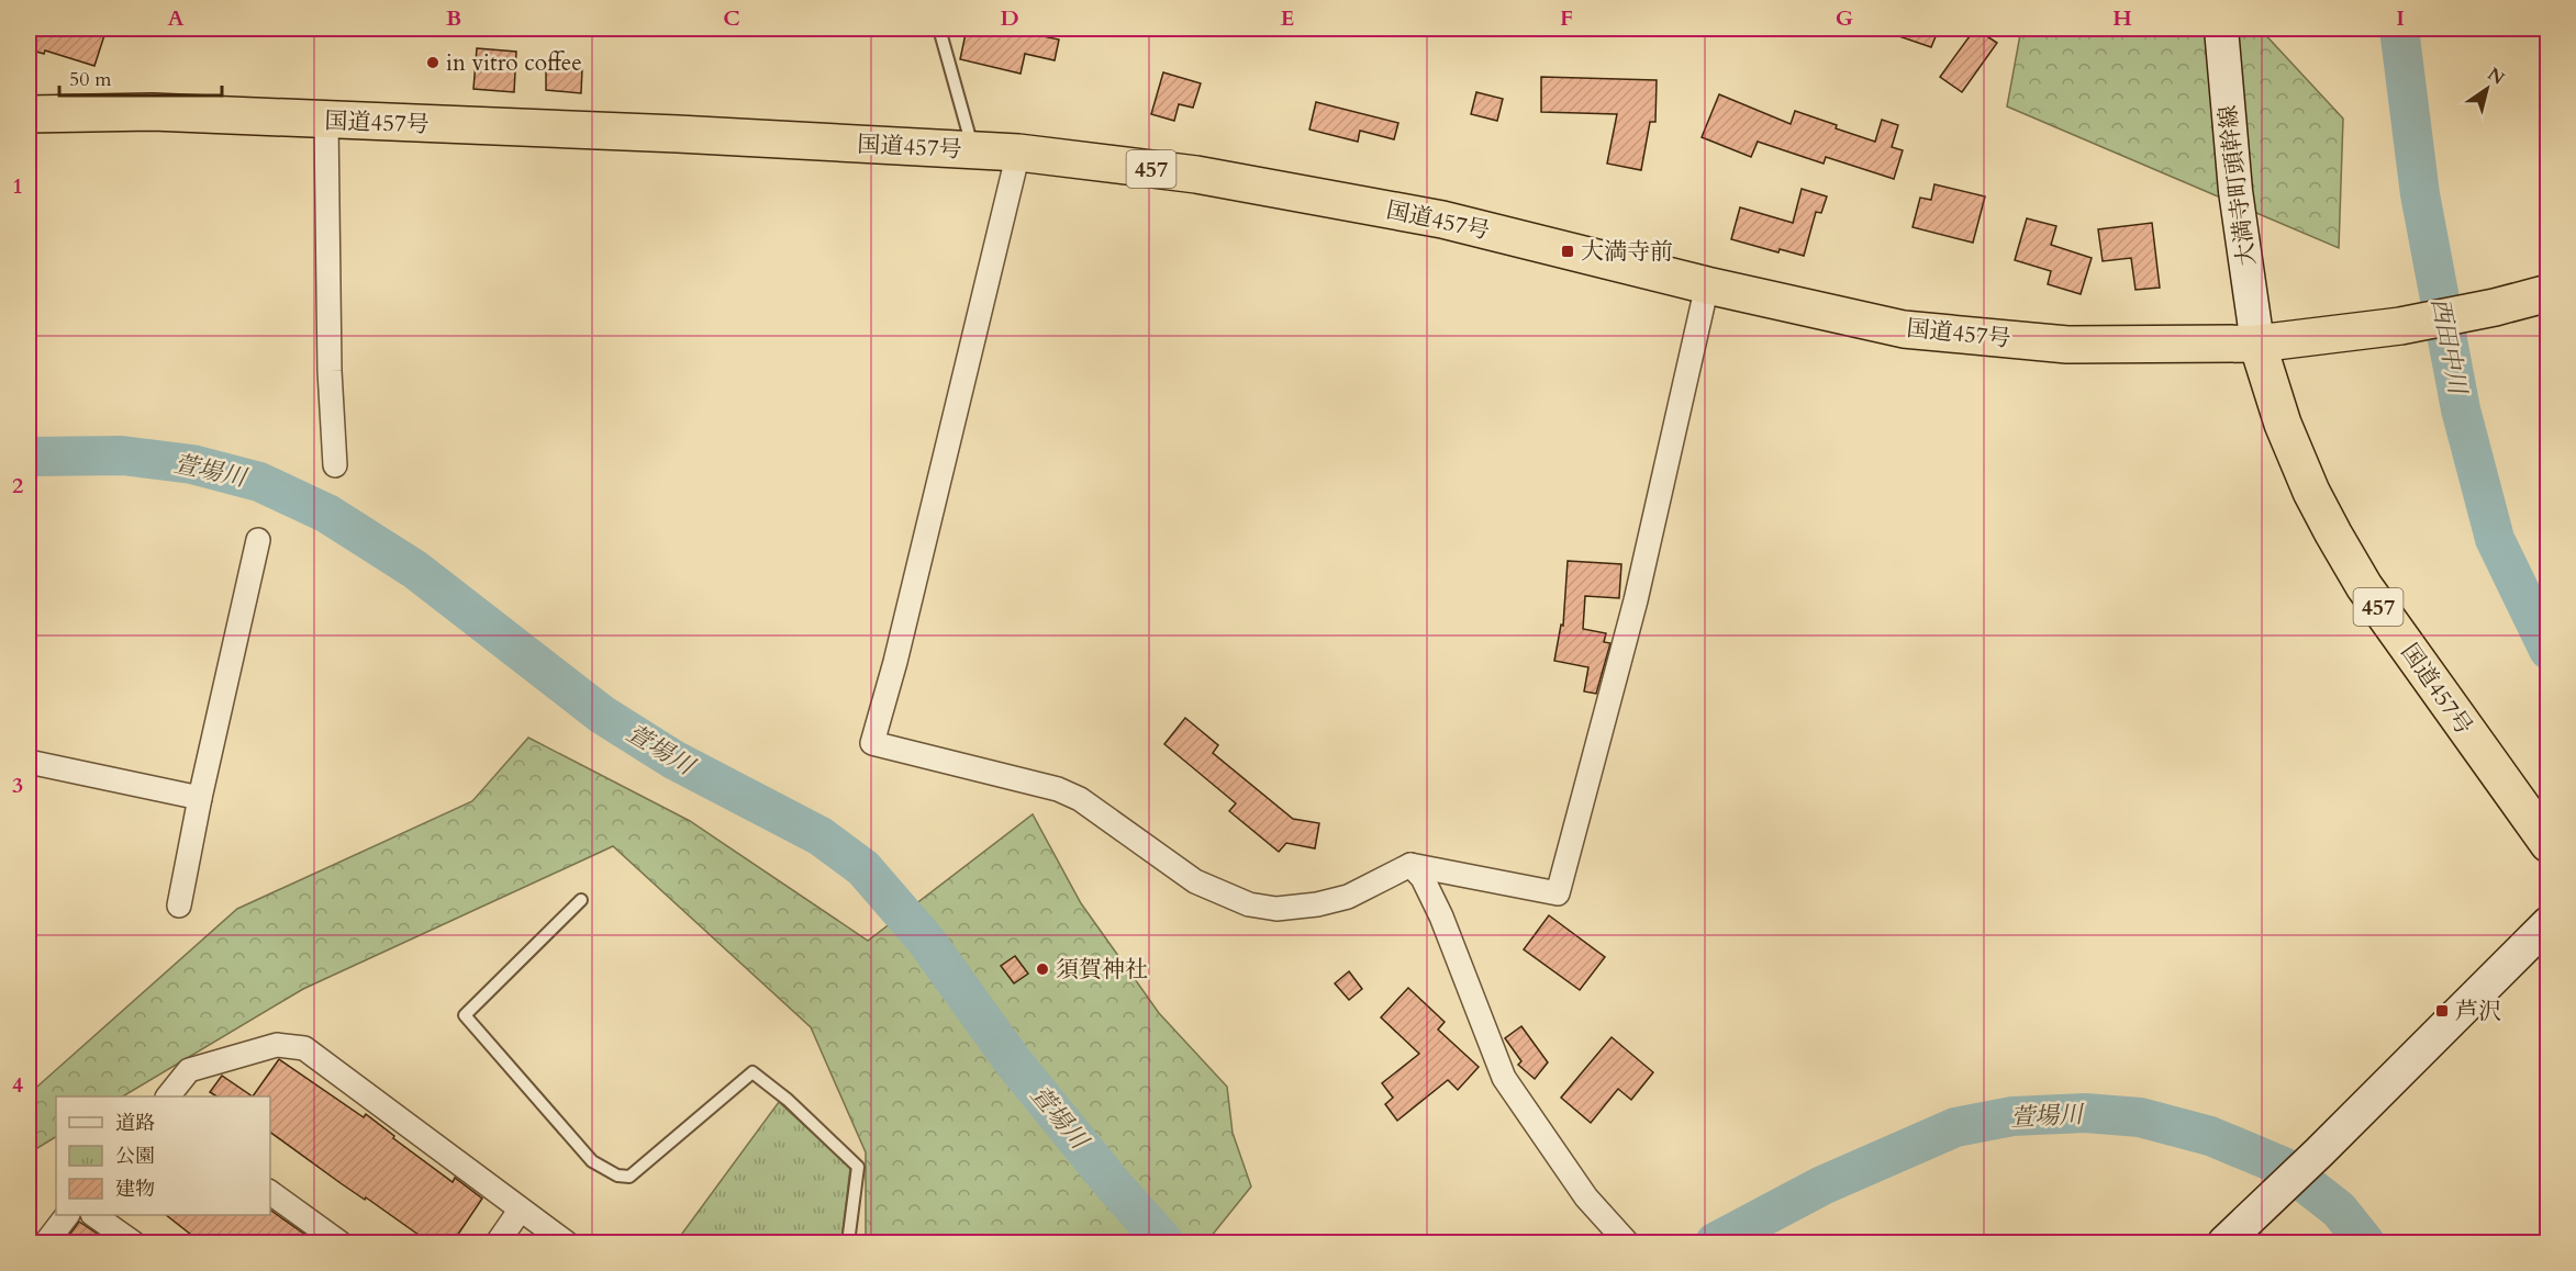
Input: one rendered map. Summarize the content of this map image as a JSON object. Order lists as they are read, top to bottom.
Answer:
{
  "streets": {
    "highway": ["国道457号", "457"],
    "street": ["大満寺町頭幹線"]
  },
  "crossings": [
    ["国道457号", "457"],
    ["国道457号", "大満寺町頭幹線"],
    ["457", "大満寺町頭幹線"]
  ],
  "water": ["西田中川", "萱場川"],
  "places": {
    "other": ["in vitro coffee", "須賀神社"],
    "transit": ["大満寺前", "芦沢"]
  },
  "legend": ["道路", "公園", "建物"],
  "scale_bar": "50 m",
  "north": "top right",
  "grid": {
    "columns": [
      "A",
      "B",
      "C",
      "D",
      "E",
      "F",
      "G",
      "H",
      "I"
    ],
    "rows": [
      "1",
      "2",
      "3",
      "4"
    ]
  }
}
